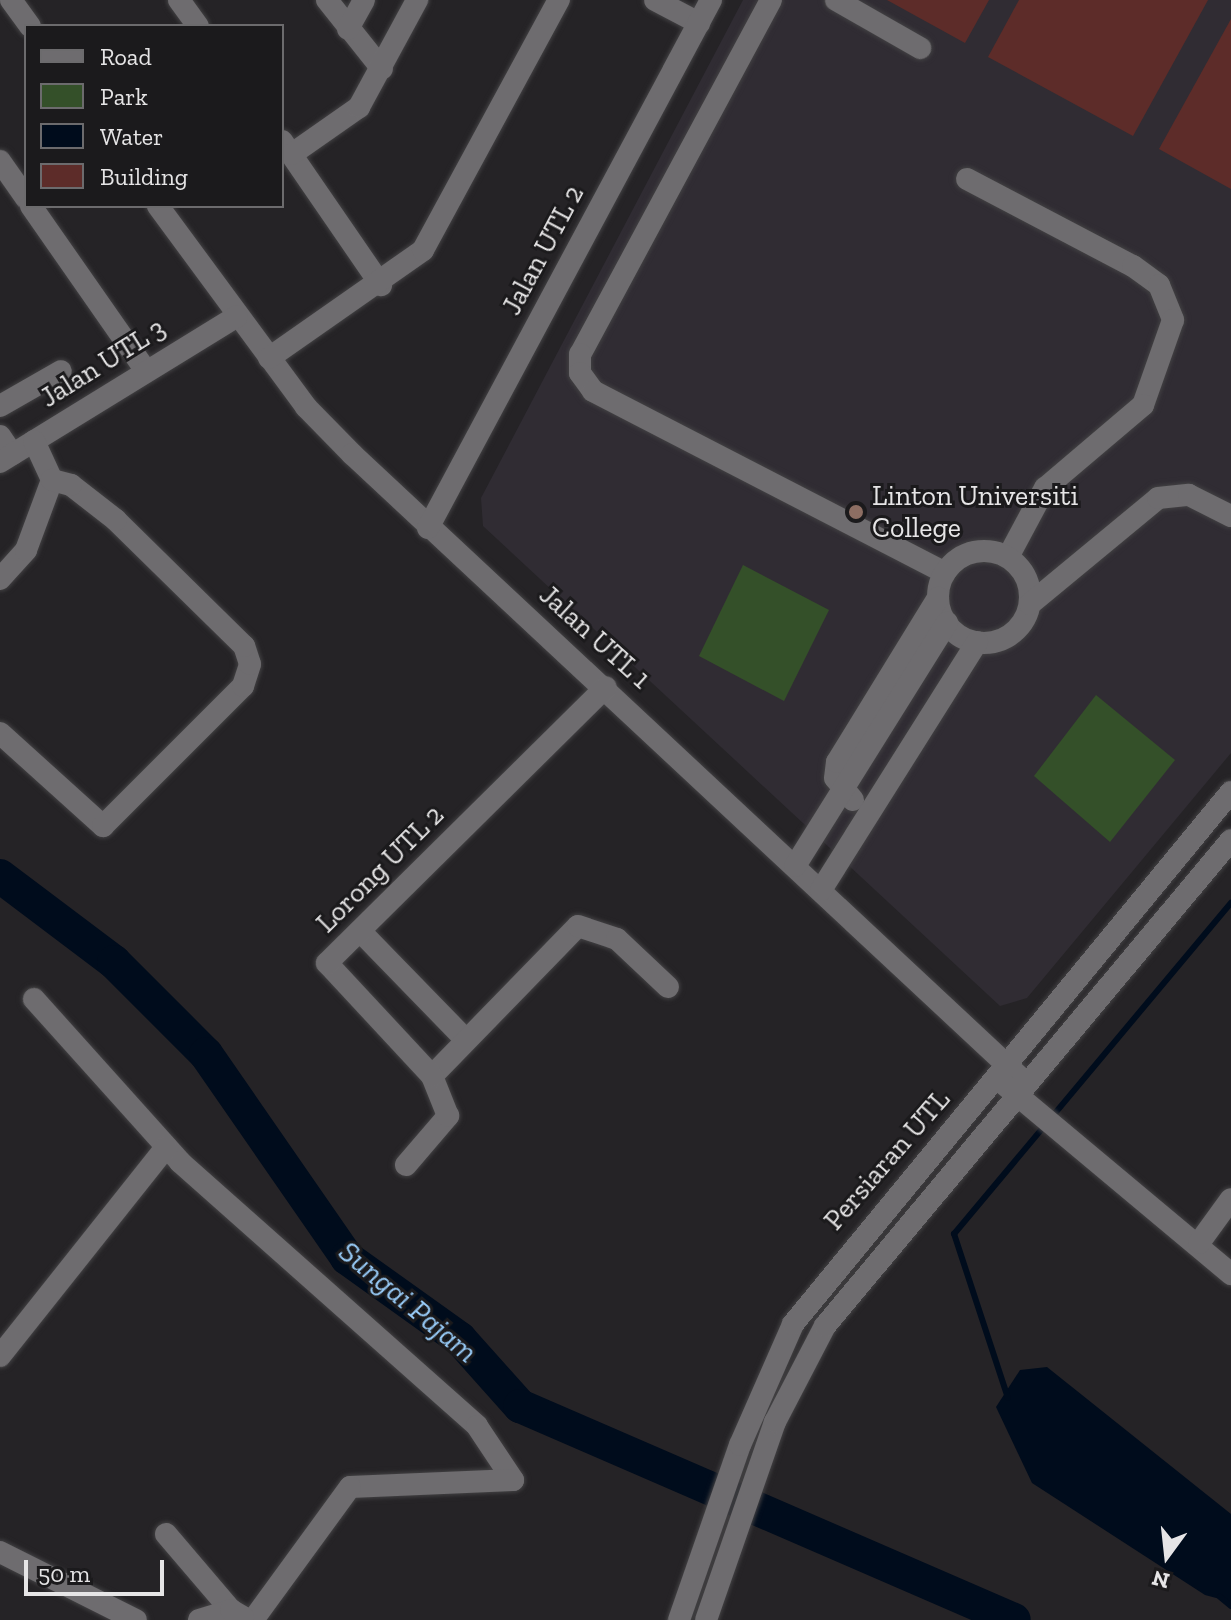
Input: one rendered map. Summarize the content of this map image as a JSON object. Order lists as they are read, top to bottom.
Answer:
{
  "streets": {
    "street": [
      "Jalan UTL 2",
      "Jalan UTL 3",
      "Jalan UTL 1",
      "Lorong UTL 2",
      "Persiaran UTL"
    ]
  },
  "crossings": [
    ["Jalan UTL 2", "Jalan UTL 1"],
    ["Jalan UTL 3", "Jalan UTL 1"],
    ["Jalan UTL 1", "Lorong UTL 2"],
    ["Jalan UTL 1", "Persiaran UTL"]
  ],
  "water": ["Sungai Pajam"],
  "places": ["Linton Universiti College"],
  "legend": [
    "Road",
    "Park",
    "Water",
    "Building"
  ],
  "scale_bar": "50 m",
  "north": "bottom"
}
